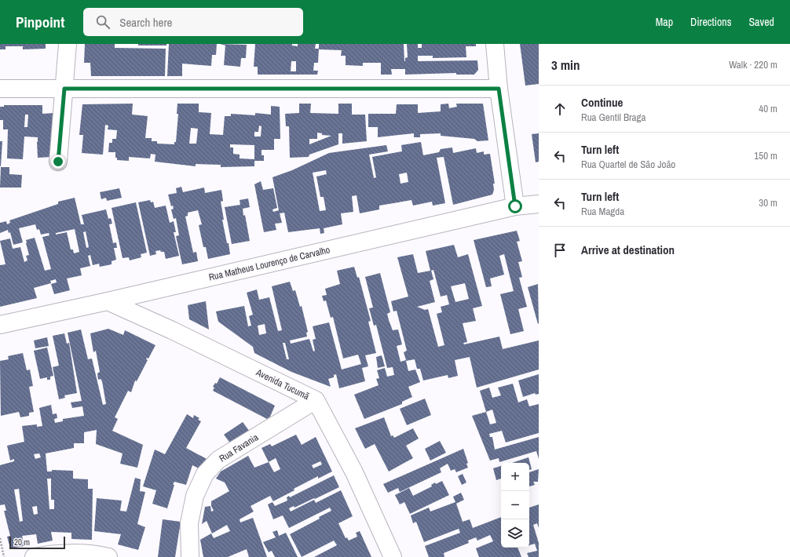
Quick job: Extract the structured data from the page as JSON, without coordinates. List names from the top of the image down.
{
  "streets": {
    "street": ["Rua Matheus Lourenço de Carvalho", "Avenida Tucumã", "Rua Favania"]
  },
  "crossings": [
    ["Rua Matheus Lourenço de Carvalho", "Avenida Tucumã"],
    ["Avenida Tucumã", "Rua Favania"]
  ],
  "scale_bar": "20 m",
  "page": {
    "header": "Pinpoint",
    "search": "Search here",
    "nav": ["Map", "Directions", "Saved"],
    "heading": ["3 min", "Walk · 220 m"],
    "list": [
      ["Continue", "Rua Gentil Braga", "40 m"],
      ["Turn left", "Rua Quartel de São João", "150 m"],
      ["Turn left", "Rua Magda", "30 m"],
      "Arrive at destination"
    ],
    "map_buttons": ["+", "−"],
    "scale": "20 m"
  }
}
